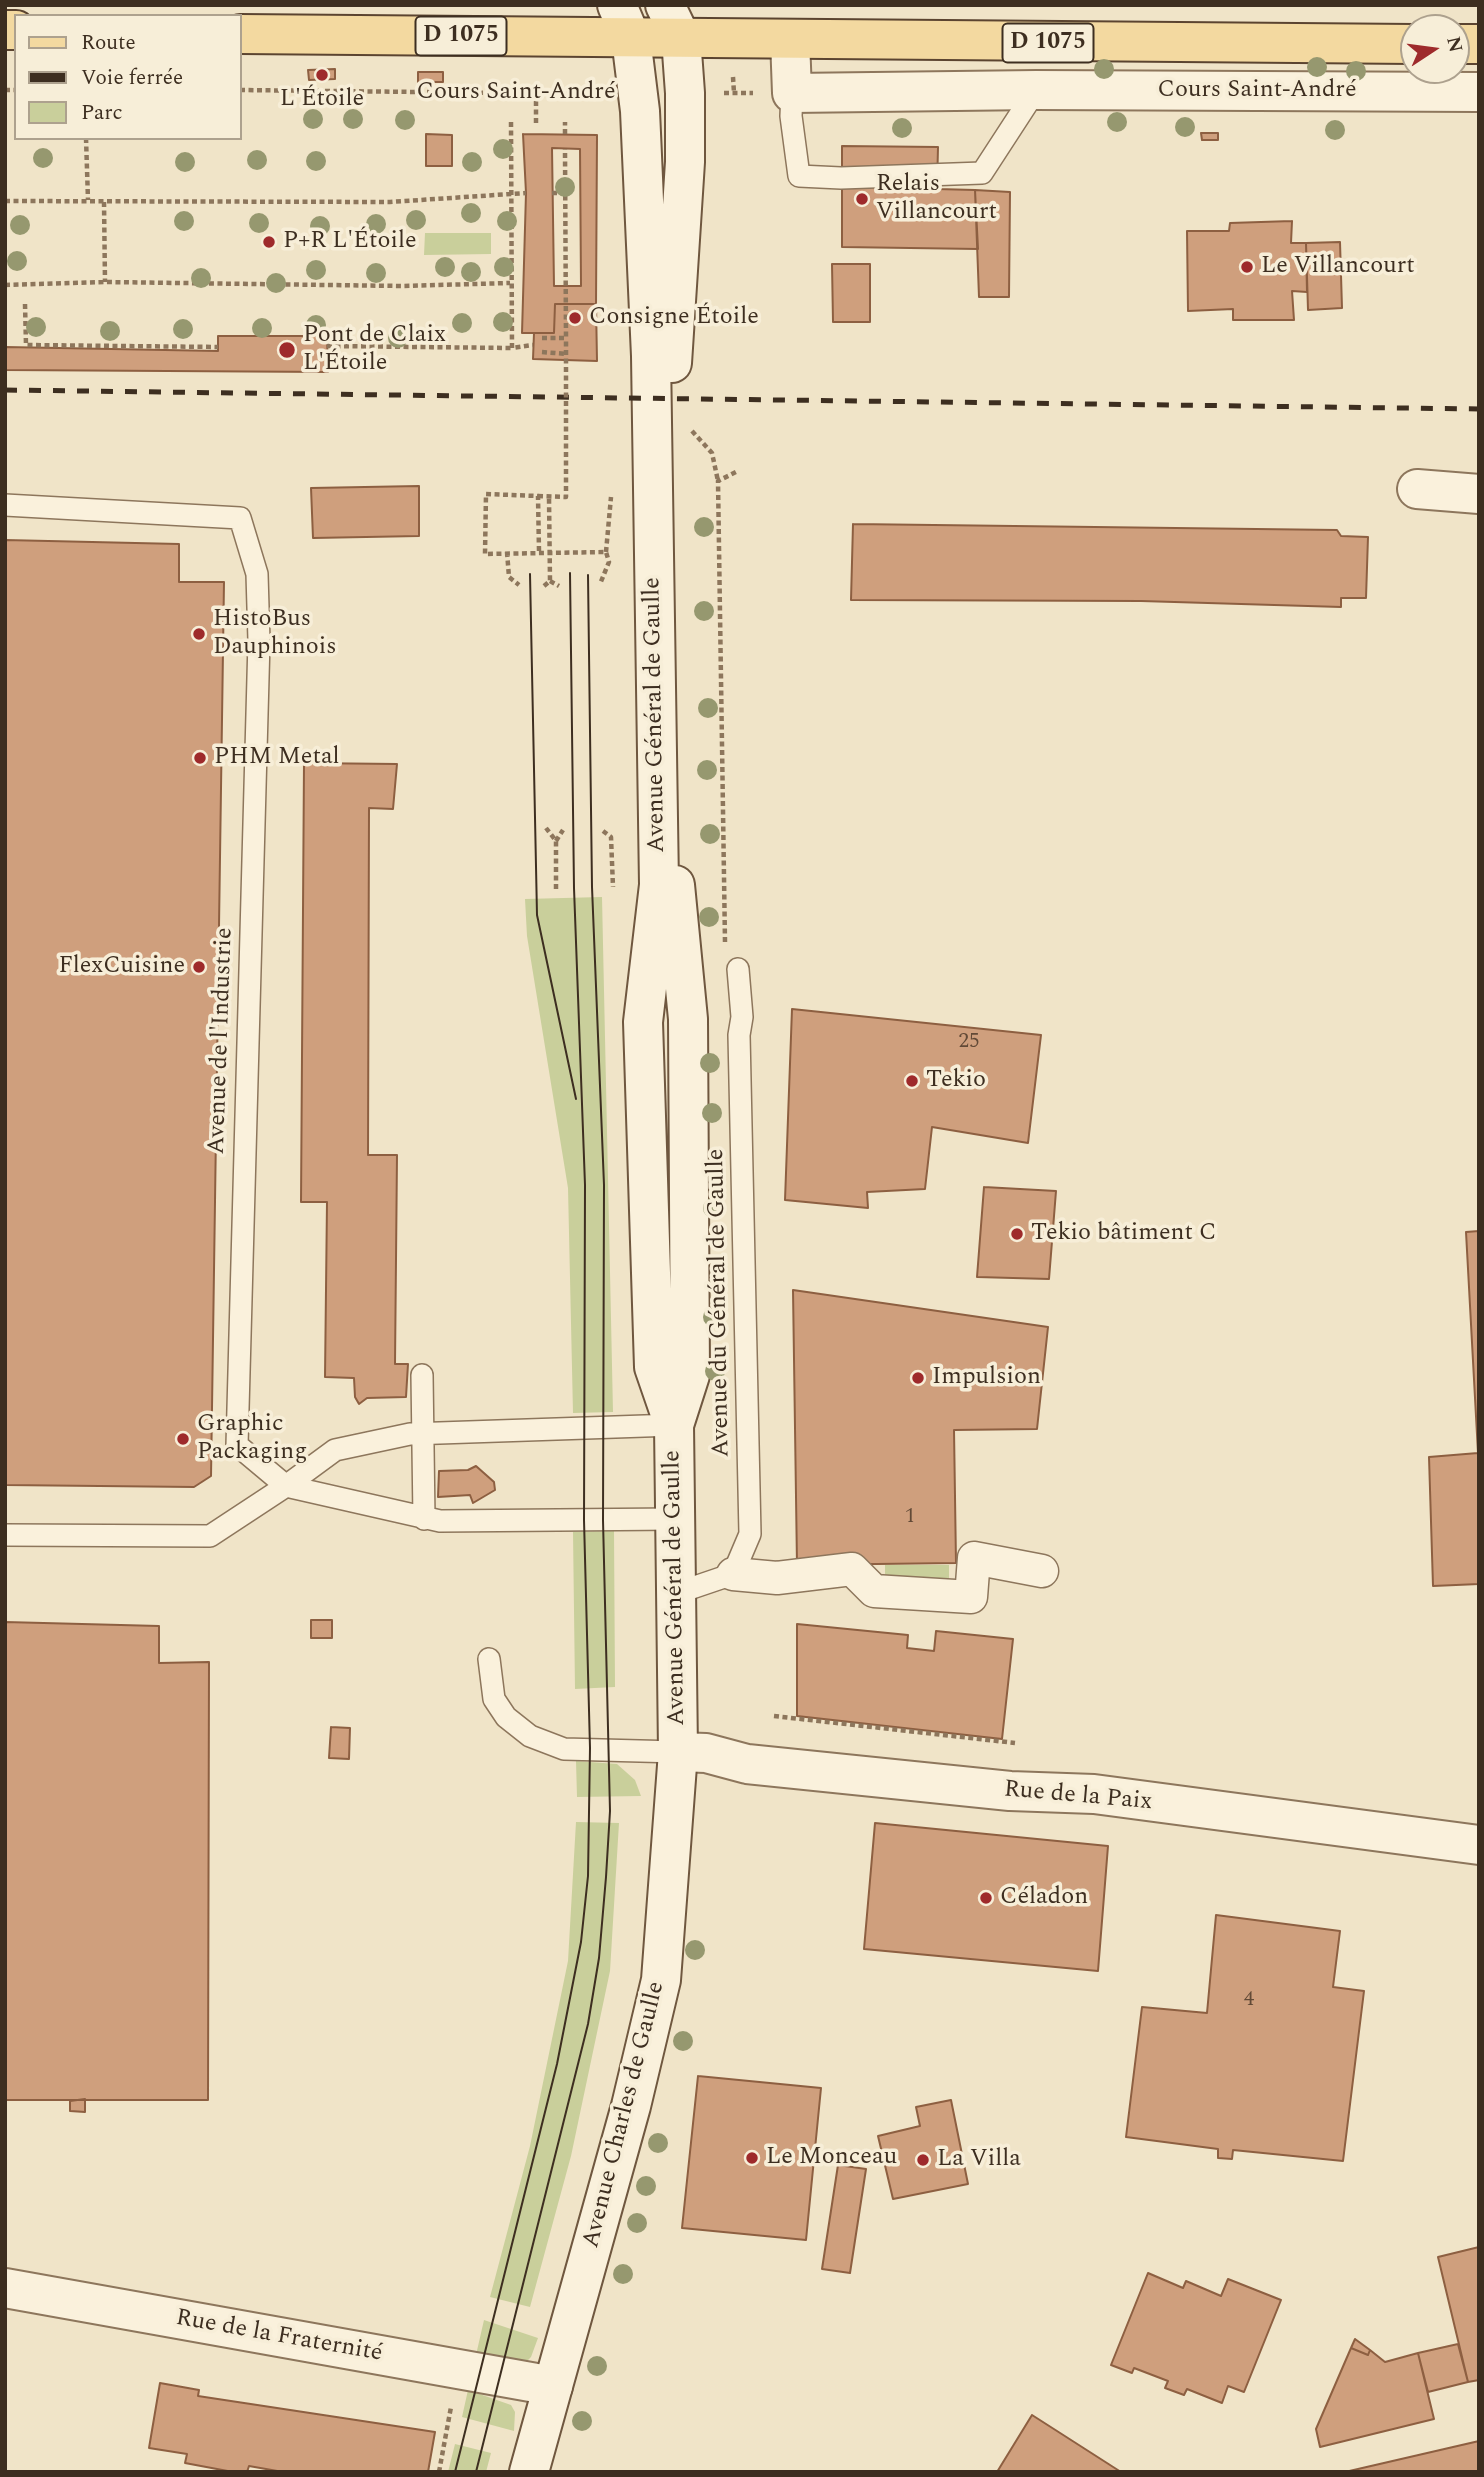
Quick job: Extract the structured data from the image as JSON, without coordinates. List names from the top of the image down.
{
  "streets": {
    "main road": [
      "D 1075",
      "Cours Saint-André",
      "Avenue Général de Gaulle",
      "Rue de la Paix",
      "Avenue Charles de Gaulle",
      "Rue de la Fraternité"
    ],
    "lane": ["Avenue de l'Industrie", "Avenue du Général de Gaulle"]
  },
  "crossings": [
    ["Cours Saint-André", "Avenue Général de Gaulle"],
    ["Avenue Général de Gaulle", "Rue de la Paix"],
    ["Avenue Général de Gaulle", "Avenue Charles de Gaulle"],
    ["Rue de la Paix", "Avenue Charles de Gaulle"],
    ["Avenue Charles de Gaulle", "Rue de la Fraternité"]
  ],
  "places": [
    "L'Étoile",
    "Relais Villancourt",
    "P+R L'Étoile",
    "Le Villancourt",
    "Consigne Étoile",
    "Pont de Claix L'Étoile",
    "HistoBus Dauphinois",
    "PHM Metal",
    "FlexCuisine",
    "Tekio",
    "Tekio bâtiment C",
    "Impulsion",
    "Graphic Packaging",
    "Céladon",
    "Le Monceau",
    "La Villa"
  ],
  "house_numbers": ["25", "1", "4"],
  "legend": ["Route", "Voie ferrée", "Parc"],
  "north": "right"
}
